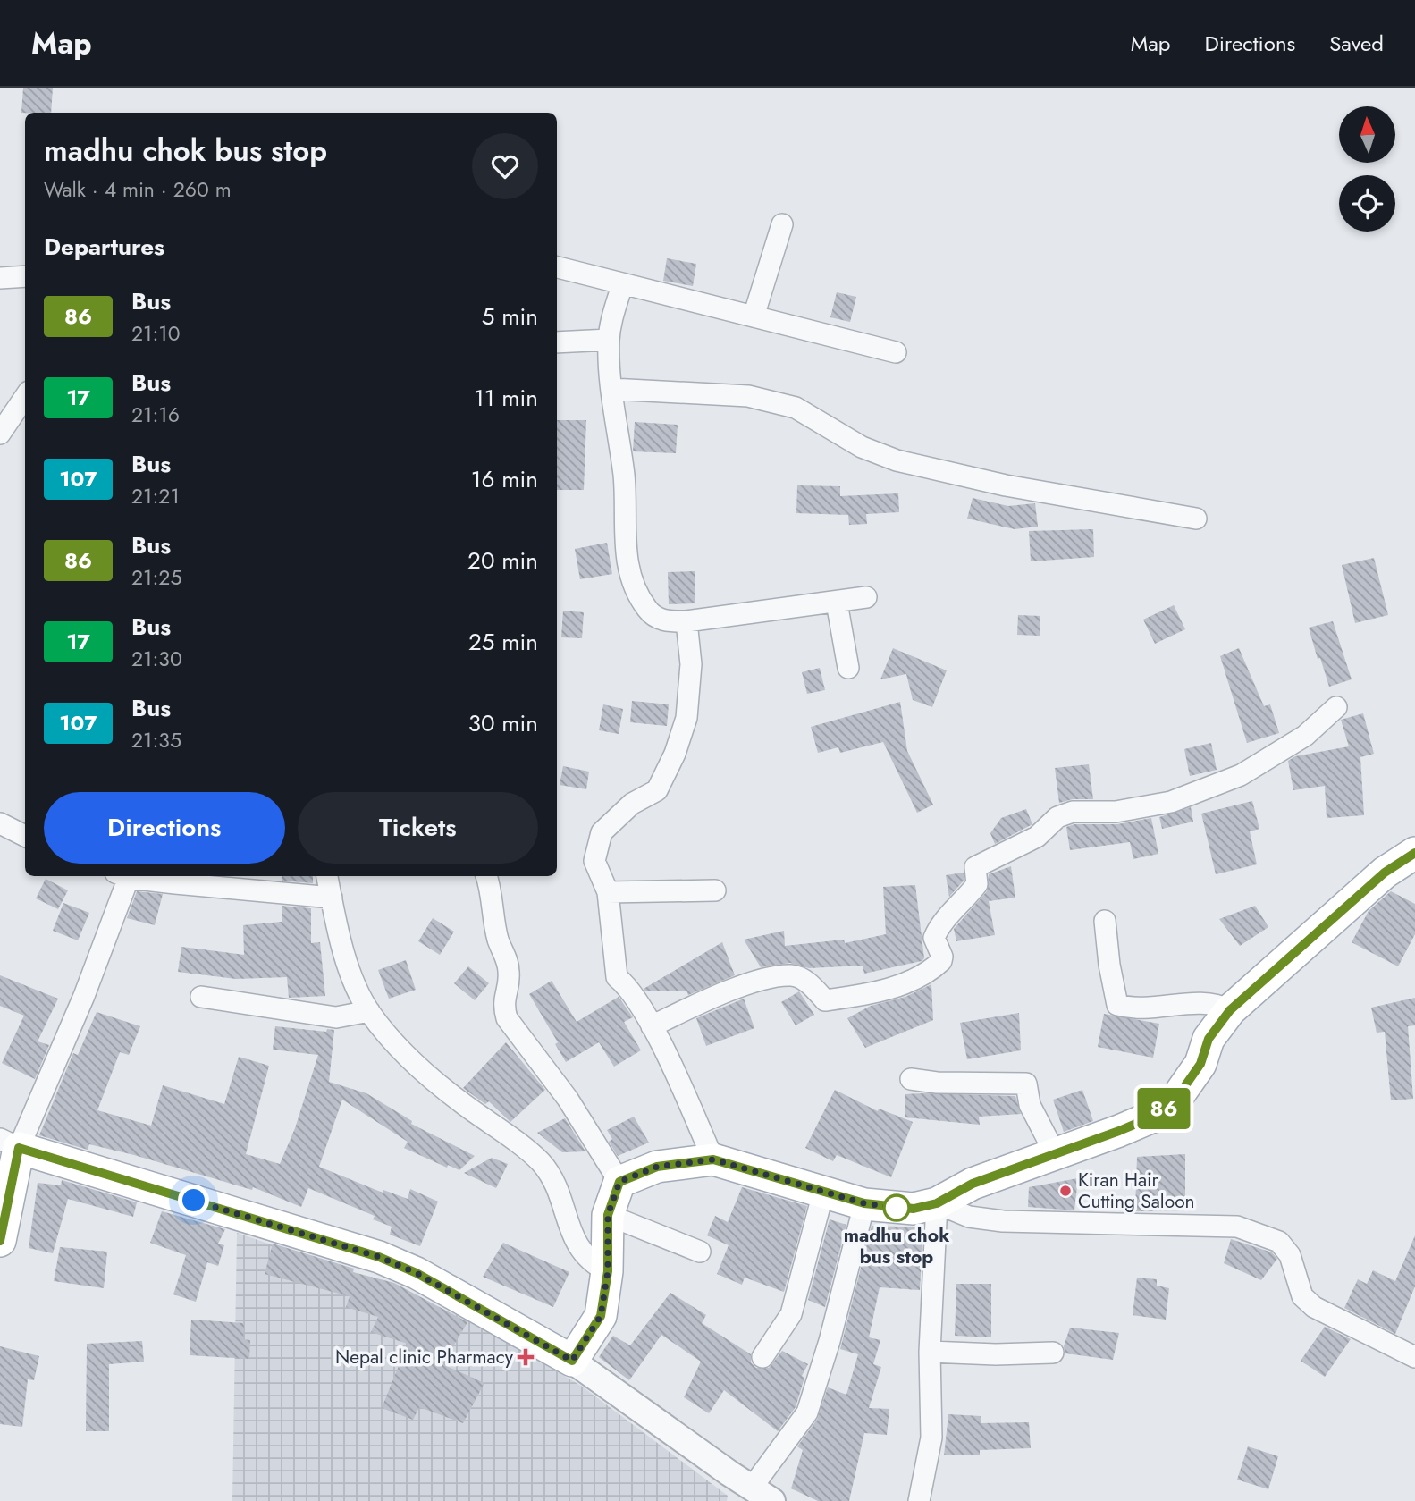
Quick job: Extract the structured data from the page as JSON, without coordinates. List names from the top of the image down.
{
  "places": {
    "other": ["Kiran Hair Cutting Saloon", "madhu chok bus stop"],
    "health": ["Nepal clinic Pharmacy"]
  },
  "lines": ["bus line 86"],
  "north": "top",
  "page": {
    "header": "Map",
    "nav": ["Map", "Directions", "Saved"],
    "on_map": "86",
    "heading": [
      ["madhu chok bus stop", "Walk · 4 min · 260 m"],
      "Departures"
    ],
    "list": [
      {
        "mark": "86",
        "name": "Bus",
        "note": "21:10",
        "value": "5 min"
      },
      {
        "mark": "17",
        "name": "Bus",
        "note": "21:16",
        "value": "11 min"
      },
      {
        "mark": "107",
        "name": "Bus",
        "note": "21:21",
        "value": "16 min"
      },
      {
        "mark": "86",
        "name": "Bus",
        "note": "21:25",
        "value": "20 min"
      },
      {
        "mark": "17",
        "name": "Bus",
        "note": "21:30",
        "value": "25 min"
      },
      {
        "mark": "107",
        "name": "Bus",
        "note": "21:35",
        "value": "30 min"
      }
    ],
    "buttons": ["Directions", "Tickets"]
  }
}
